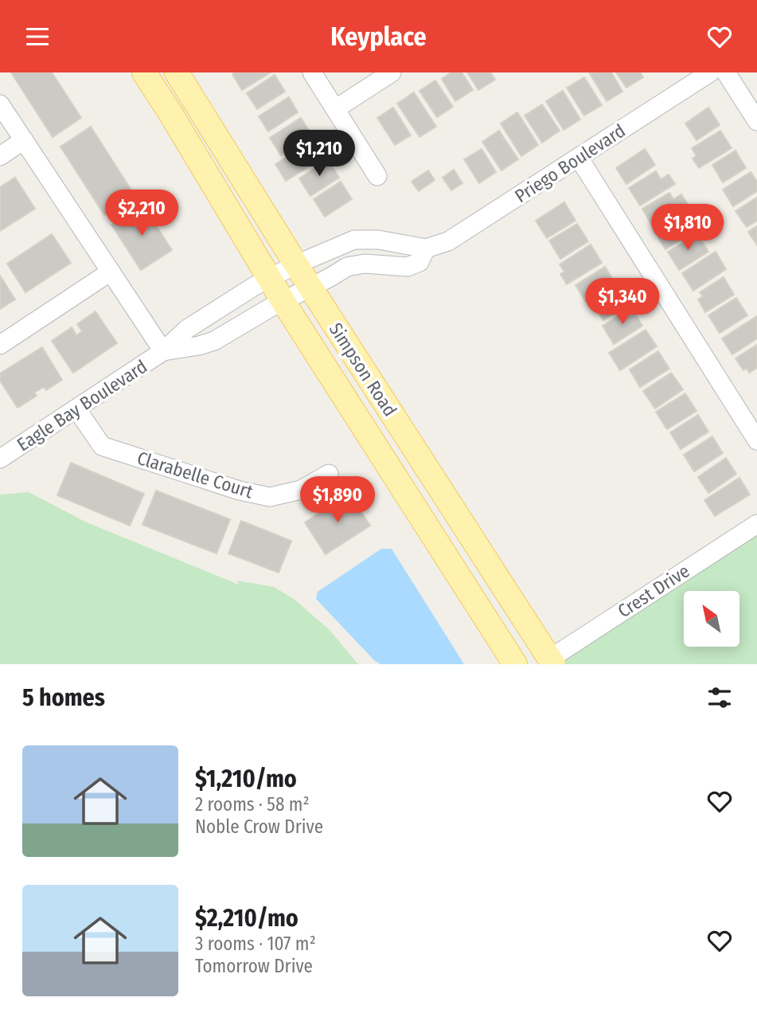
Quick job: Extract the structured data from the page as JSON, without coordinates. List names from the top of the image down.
{
  "streets": {
    "main road": ["Simpson Road"],
    "street": [
      "Priego Boulevard",
      "Eagle Bay Boulevard",
      "Clarabelle Court",
      "Crest Drive"
    ]
  },
  "crossings": [
    ["Priego Boulevard", "Simpson Road"],
    ["Priego Boulevard", "Eagle Bay Boulevard"],
    ["Simpson Road", "Eagle Bay Boulevard"],
    ["Simpson Road", "Crest Drive"],
    ["Eagle Bay Boulevard", "Clarabelle Court"]
  ],
  "north": "top left",
  "page": {
    "header": "Keyplace",
    "price": [
      "$1,210",
      "$2,210",
      "$1,810",
      "$1,340",
      "$1,890"
    ],
    "heading": "5 homes",
    "list": [
      {
        "name": "$1,210/mo",
        "note": "2 rooms · 58 m² · Noble Crow Drive"
      },
      {
        "name": "$2,210/mo",
        "note": "3 rooms · 107 m² · Tomorrow Drive"
      }
    ]
  }
}
